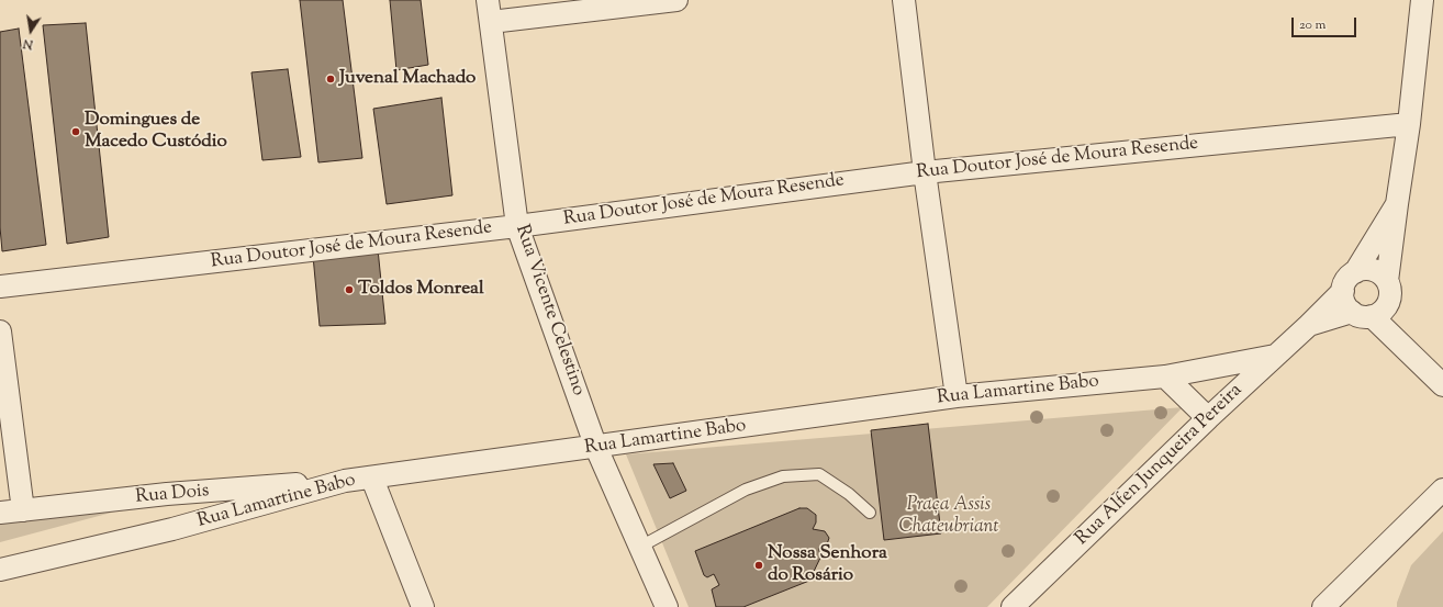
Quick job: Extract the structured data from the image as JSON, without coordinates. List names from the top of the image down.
{
  "streets": {
    "street": [
      "Rua Doutor José de Moura Resende",
      "Rua Vicente Celestino",
      "Rua Lamartine Babo",
      "Rua Alfen Junqueira Pereira",
      "Rua Dois"
    ]
  },
  "crossings": [
    ["Rua Doutor José de Moura Resende", "Rua Vicente Celestino"],
    ["Rua Vicente Celestino", "Rua Lamartine Babo"],
    ["Rua Lamartine Babo", "Rua Alfen Junqueira Pereira"],
    ["Rua Lamartine Babo", "Rua Dois"]
  ],
  "parks": ["Praça Assis Chateubriant"],
  "places": [
    "Juvenal Machado",
    "Domingues de Macedo Custódio",
    "Toldos Monreal",
    "Nossa Senhora do Rosário"
  ],
  "scale_bar": "20 m",
  "north": "bottom"
}
